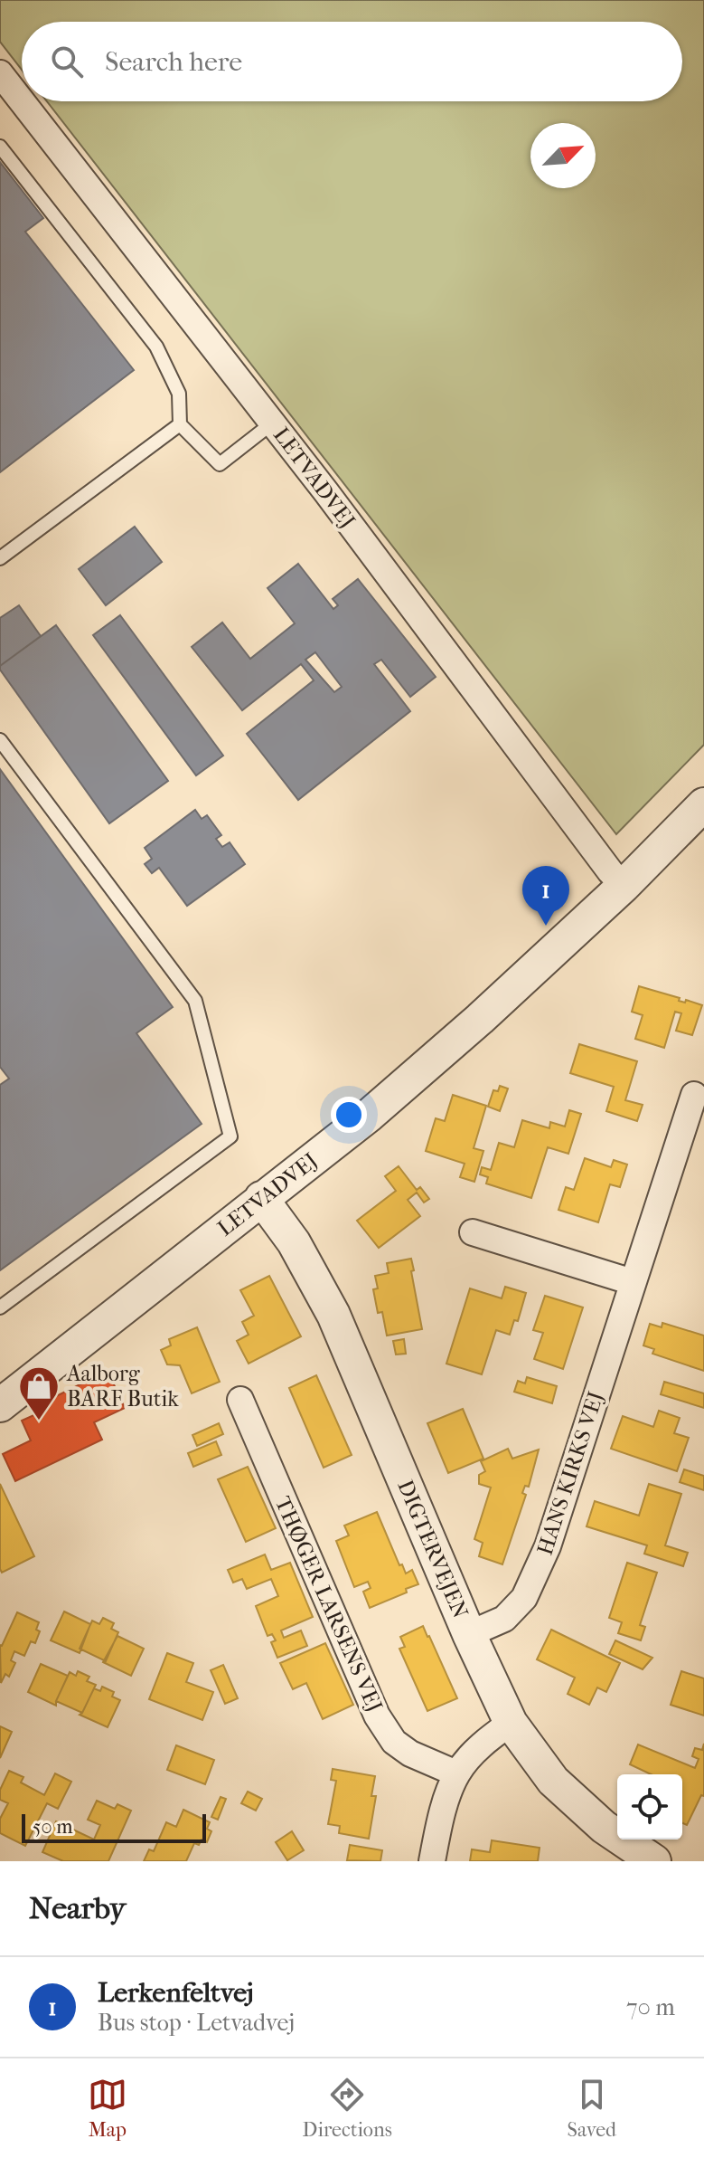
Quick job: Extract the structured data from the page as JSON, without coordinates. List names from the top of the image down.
{
  "streets": {
    "street": [
      "LETVADVEJ",
      "HANS KIRKS VEJ",
      "DIGTERVEJEN",
      "THØGER LARSENS VEJ"
    ]
  },
  "crossings": [
    ["LETVADVEJ", "DIGTERVEJEN"],
    ["HANS KIRKS VEJ", "DIGTERVEJEN"]
  ],
  "places": {
    "shop": ["Aalborg BARF Butik"]
  },
  "scale_bar": "50 m",
  "north": "top right",
  "page": {
    "search": "Search here",
    "pins": "1",
    "scale": "50 m",
    "heading": "Nearby",
    "list": [
      {
        "mark": "1",
        "name": "Lerkenfeltvej",
        "note": "Bus stop · Letvadvej",
        "value": "70 m"
      }
    ],
    "nav": ["Map", "Directions", "Saved"]
  }
}
